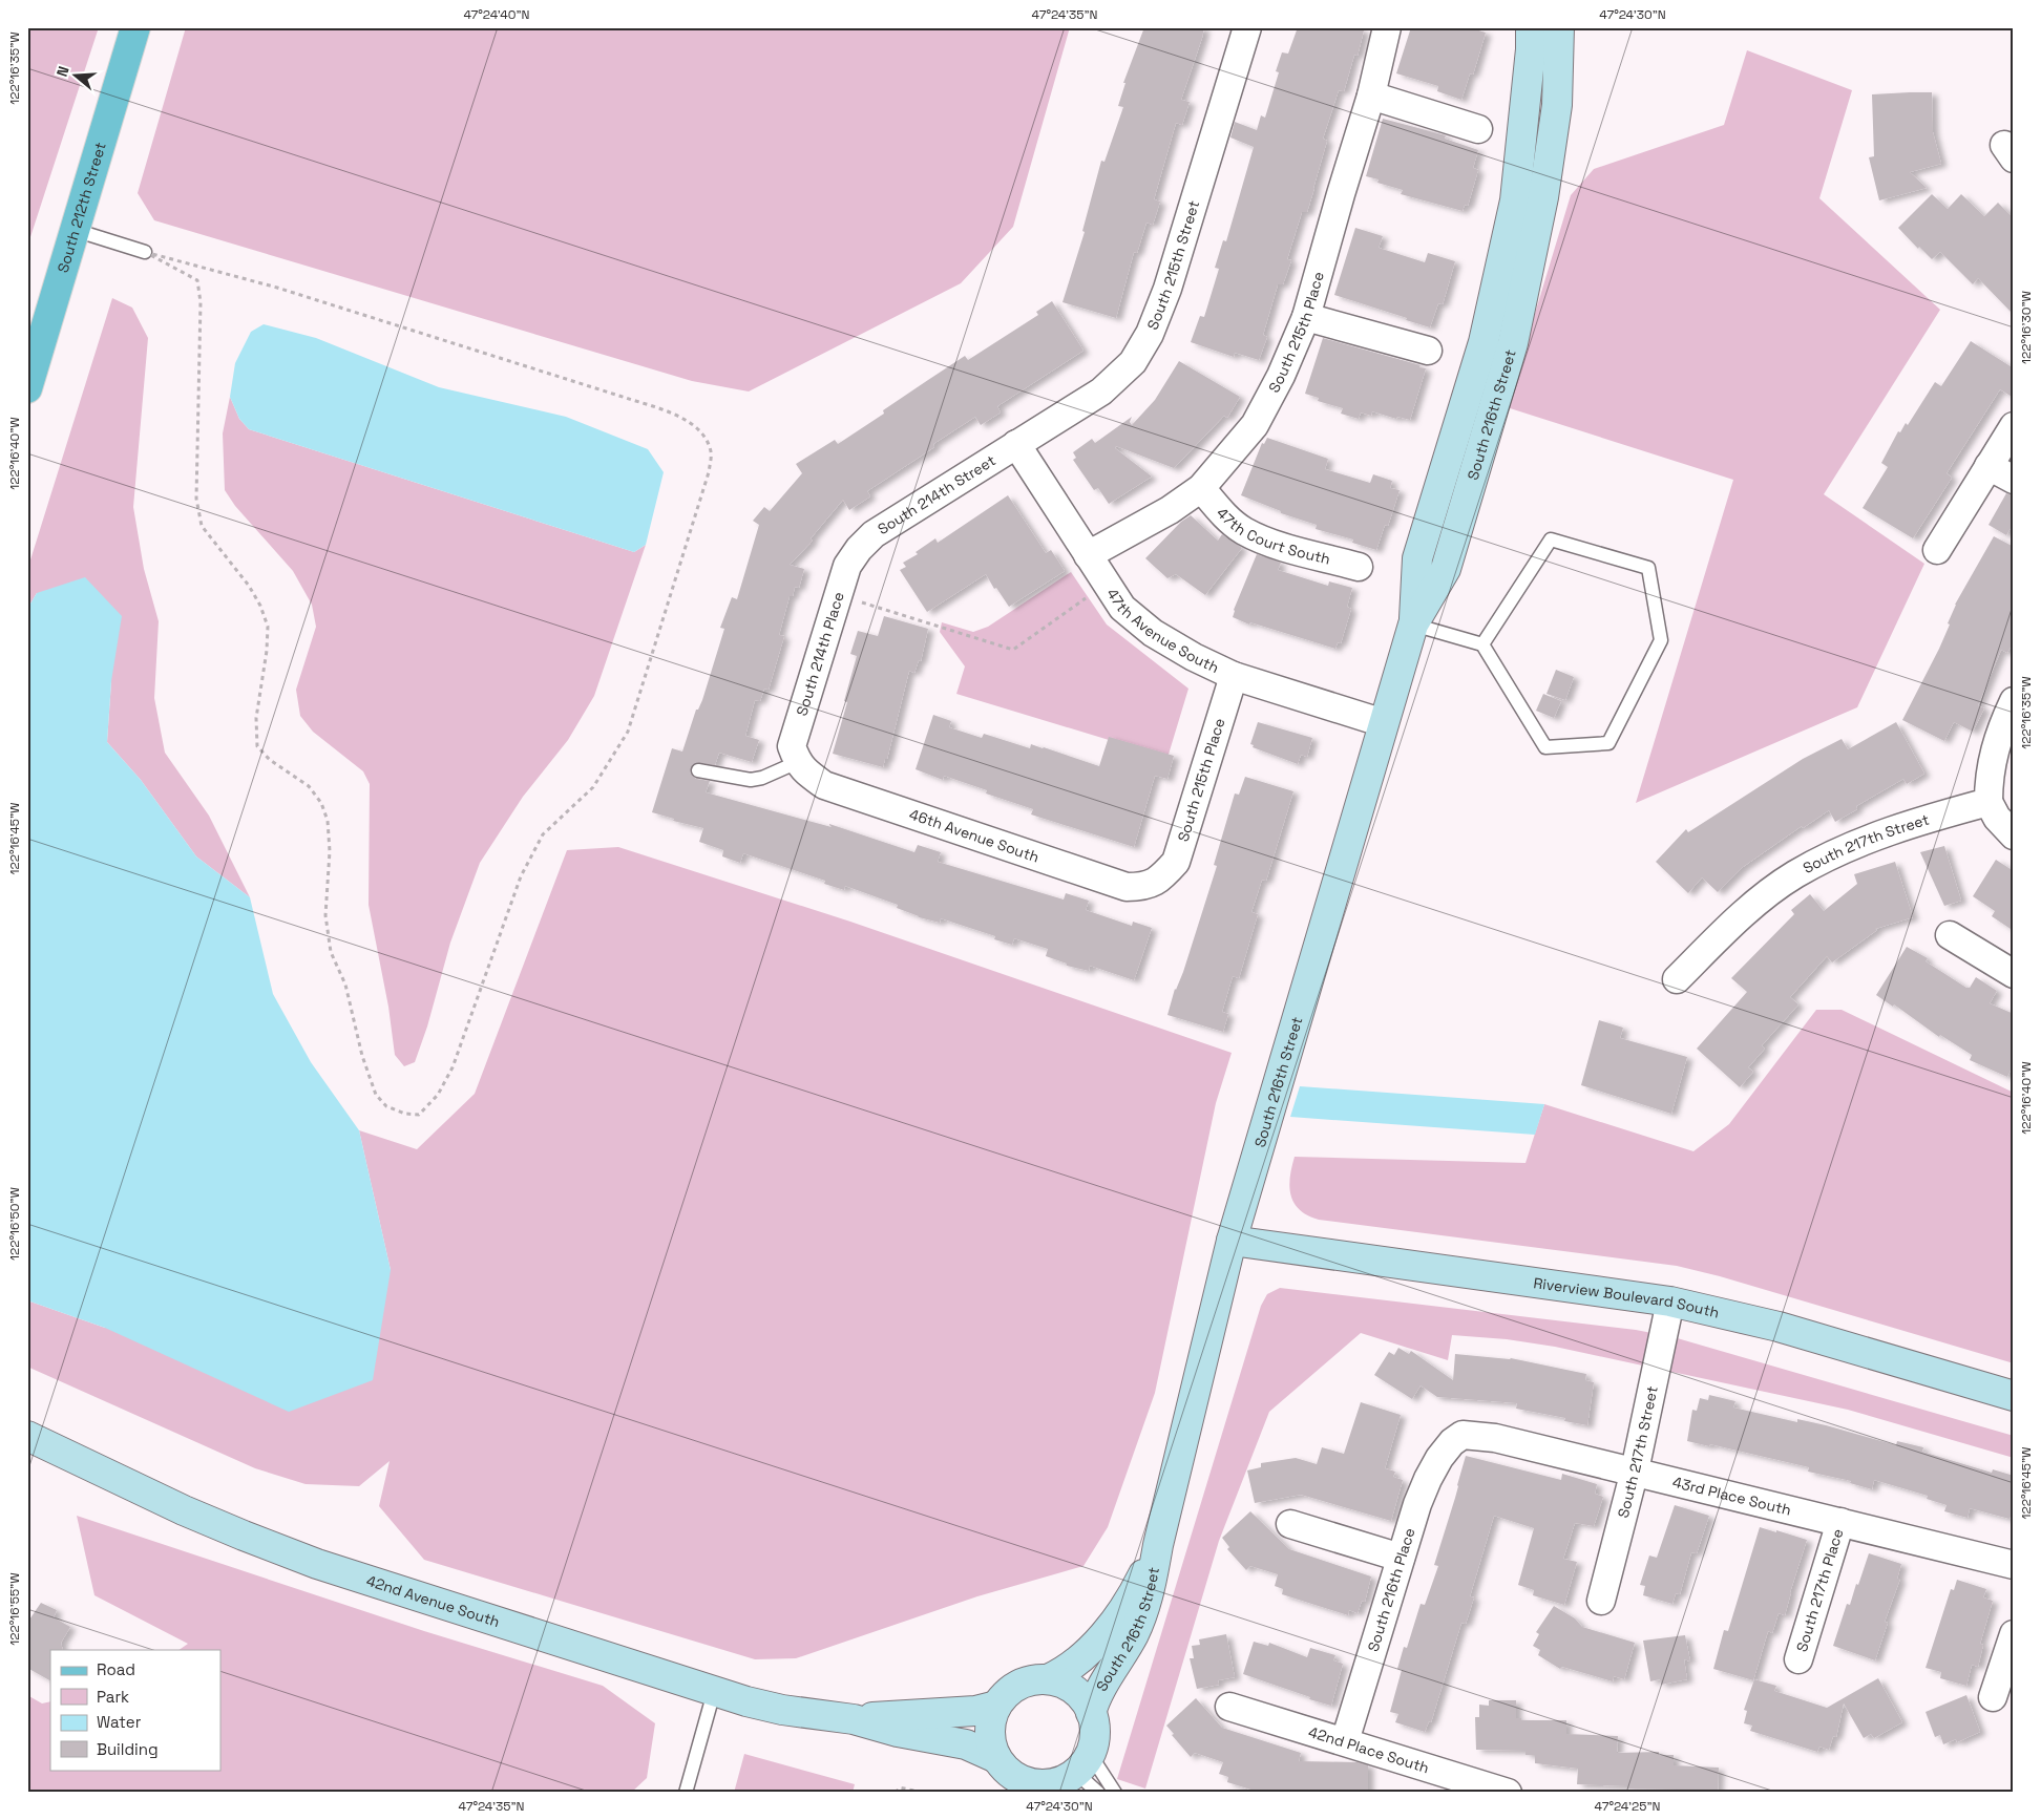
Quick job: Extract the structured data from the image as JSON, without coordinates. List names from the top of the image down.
{
  "streets": {
    "main road": ["South 212th Street"],
    "street": [
      "South 215th Street",
      "South 215th Place",
      "South 216th Street",
      "South 214th Street",
      "47th Court South",
      "47th Avenue South",
      "South 214th Place",
      "46th Avenue South",
      "South 217th Street",
      "Riverview Boulevard South",
      "43rd Place South",
      "South 216th Place",
      "South 217th Place",
      "42nd Avenue South",
      "42nd Place South"
    ]
  },
  "crossings": [
    ["South 215th Street", "South 214th Street"],
    ["South 215th Street", "47th Avenue South"],
    ["South 215th Place", "47th Court South"],
    ["South 215th Place", "47th Avenue South"],
    ["South 215th Place", "46th Avenue South"],
    ["South 216th Street", "47th Avenue South"],
    ["South 216th Street", "Riverview Boulevard South"],
    ["South 216th Street", "42nd Avenue South"],
    ["South 214th Street", "47th Avenue South"],
    ["South 214th Street", "South 214th Place"],
    ["South 214th Place", "46th Avenue South"],
    ["South 217th Street", "Riverview Boulevard South"],
    ["South 217th Street", "43rd Place South"],
    ["43rd Place South", "South 216th Place"],
    ["43rd Place South", "South 217th Place"],
    ["South 216th Place", "42nd Place South"]
  ],
  "legend": [
    "Road",
    "Park",
    "Water",
    "Building"
  ],
  "north": "left",
  "coordinates": [
    "47°24'40\"N",
    "47°24'35\"N",
    "47°24'30\"N",
    "122°16'35\"W",
    "122°16'30\"W",
    "122°16'40\"W",
    "122°16'45\"W",
    "122°16'50\"W",
    "122°16'55\"W",
    "47°24'25\"N"
  ]
}
